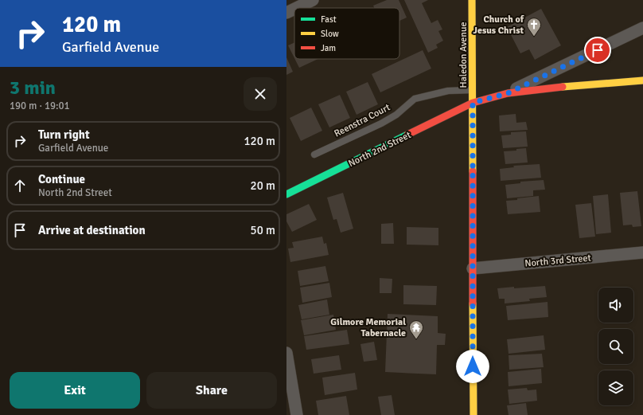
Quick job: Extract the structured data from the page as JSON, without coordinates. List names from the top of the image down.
{
  "streets": {
    "main road": ["Haledon Avenue", "North 2nd Street"],
    "street": ["North 3rd Street"],
    "lane": ["Reenstra Court"]
  },
  "crossings": [
    ["Haledon Avenue", "Reenstra Court"],
    ["Haledon Avenue", "North 2nd Street"],
    ["Haledon Avenue", "North 3rd Street"]
  ],
  "places": {
    "church": ["Church of Jesus Christ"],
    "temple": ["Gilmore Memorial Tabernacle"]
  },
  "legend": ["Fast", "Slow", "Jam"],
  "page": {
    "turn": ["120 m", "Garfield Avenue"],
    "heading": ["3 min", "190 m · 19:01"],
    "list": [
      {
        "name": "Turn right",
        "note": "Garfield Avenue",
        "value": "120 m"
      },
      {
        "name": "Continue",
        "note": "North 2nd Street",
        "value": "20 m"
      },
      {
        "name": "Arrive at destination",
        "value": "50 m"
      }
    ],
    "buttons": ["Exit", "Share"]
  }
}
